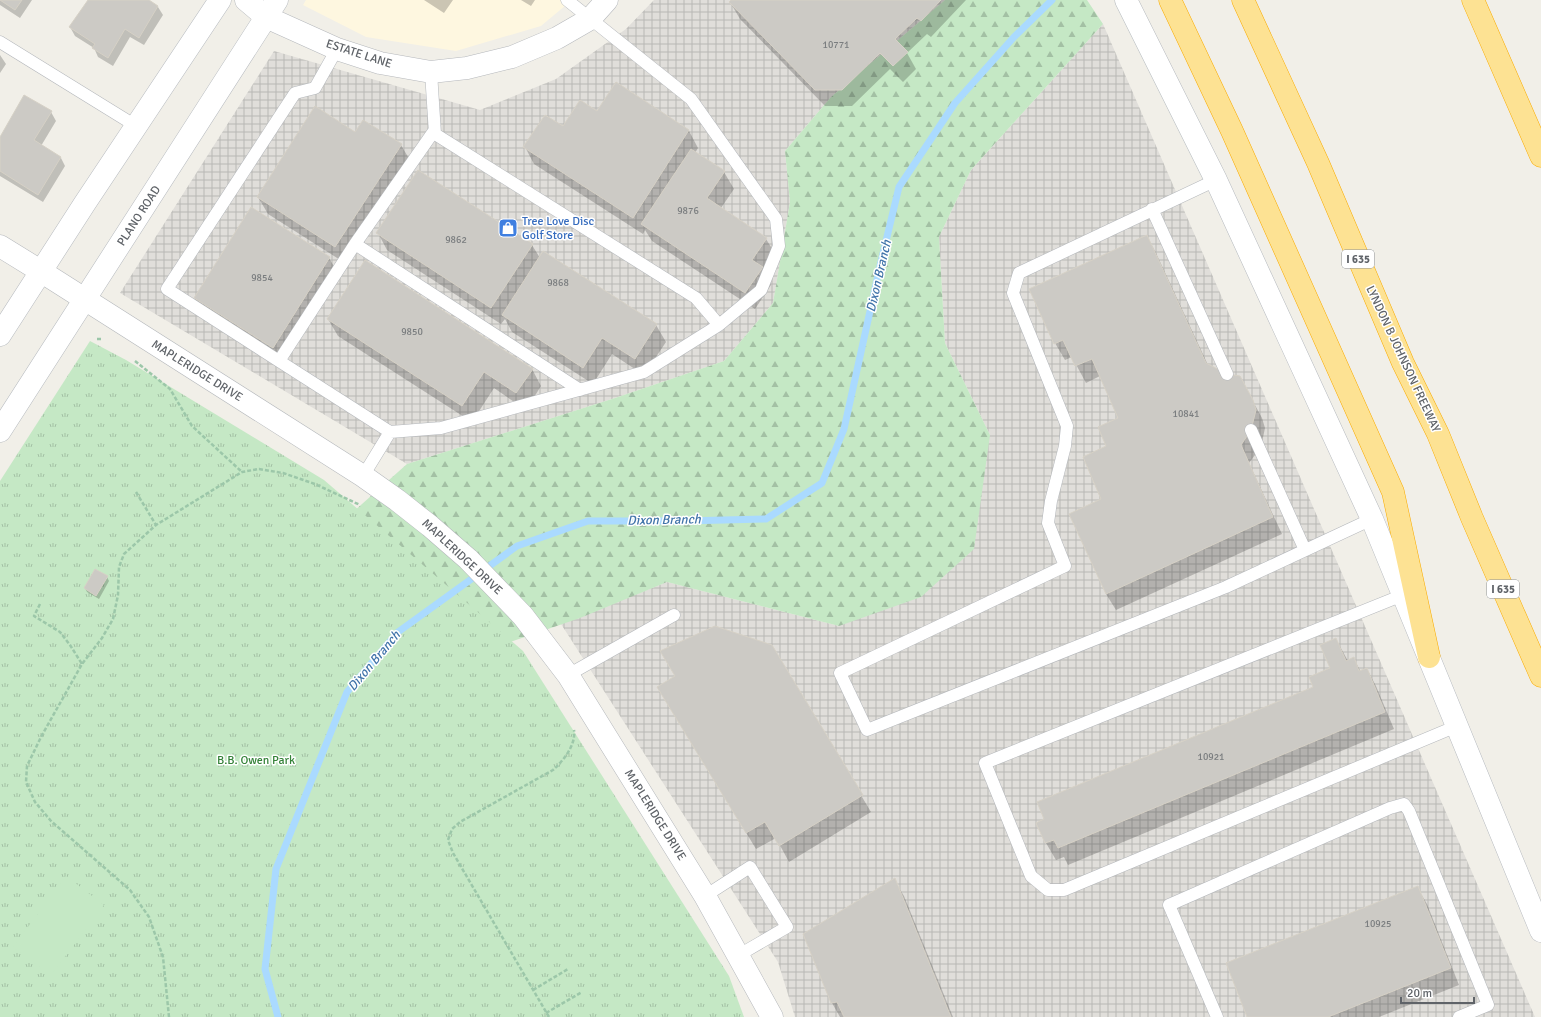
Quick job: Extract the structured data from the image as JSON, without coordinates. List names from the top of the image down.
{
  "streets": {
    "highway": ["I 635", "LYNDON B JOHNSON FREEWAY"],
    "main road": ["ESTATE LANE", "PLANO ROAD", "MAPLERIDGE DRIVE"]
  },
  "crossings": [
    ["ESTATE LANE", "PLANO ROAD"],
    ["PLANO ROAD", "MAPLERIDGE DRIVE"]
  ],
  "water": ["Dixon Branch"],
  "parks": ["B.B. Owen Park"],
  "places": {
    "shop": ["Tree Love Disc Golf Store"]
  },
  "house_numbers": [
    "10771",
    "9876",
    "9862",
    "9854",
    "9868",
    "9850",
    "10841",
    "10921",
    "10925"
  ],
  "scale_bar": "20 m"
}
